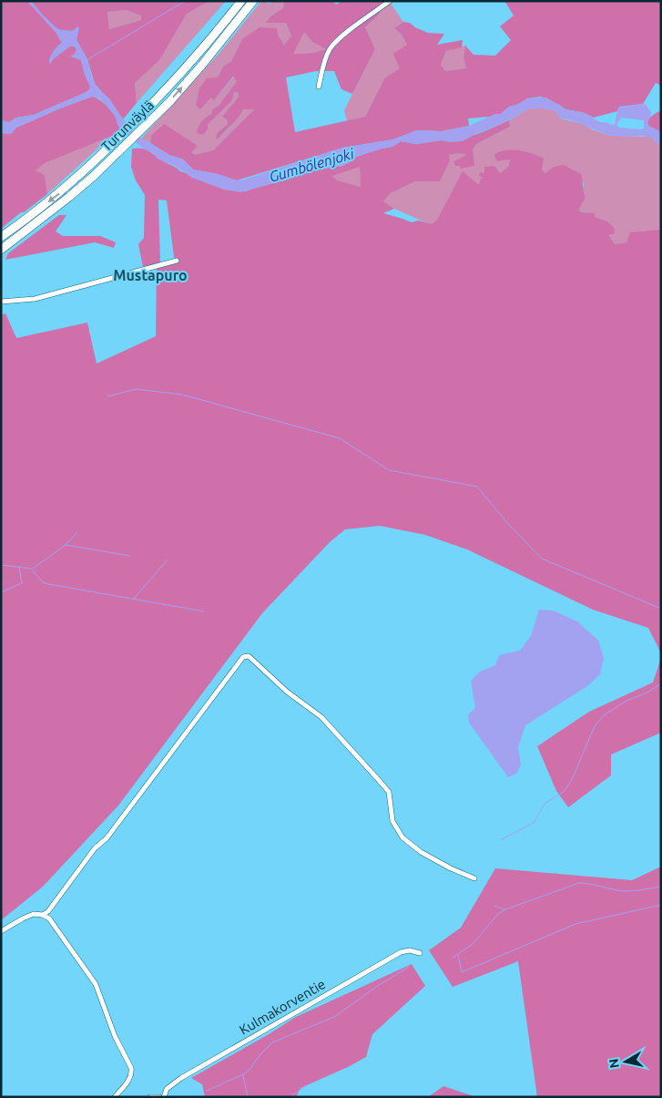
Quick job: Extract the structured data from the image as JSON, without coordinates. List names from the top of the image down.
{
  "streets": {
    "highway": ["Turunväylä"],
    "street": ["Kulmakorventie"]
  },
  "districts": ["Mustapuro"],
  "water": ["Gumbölenjoki"],
  "north": "left"
}
